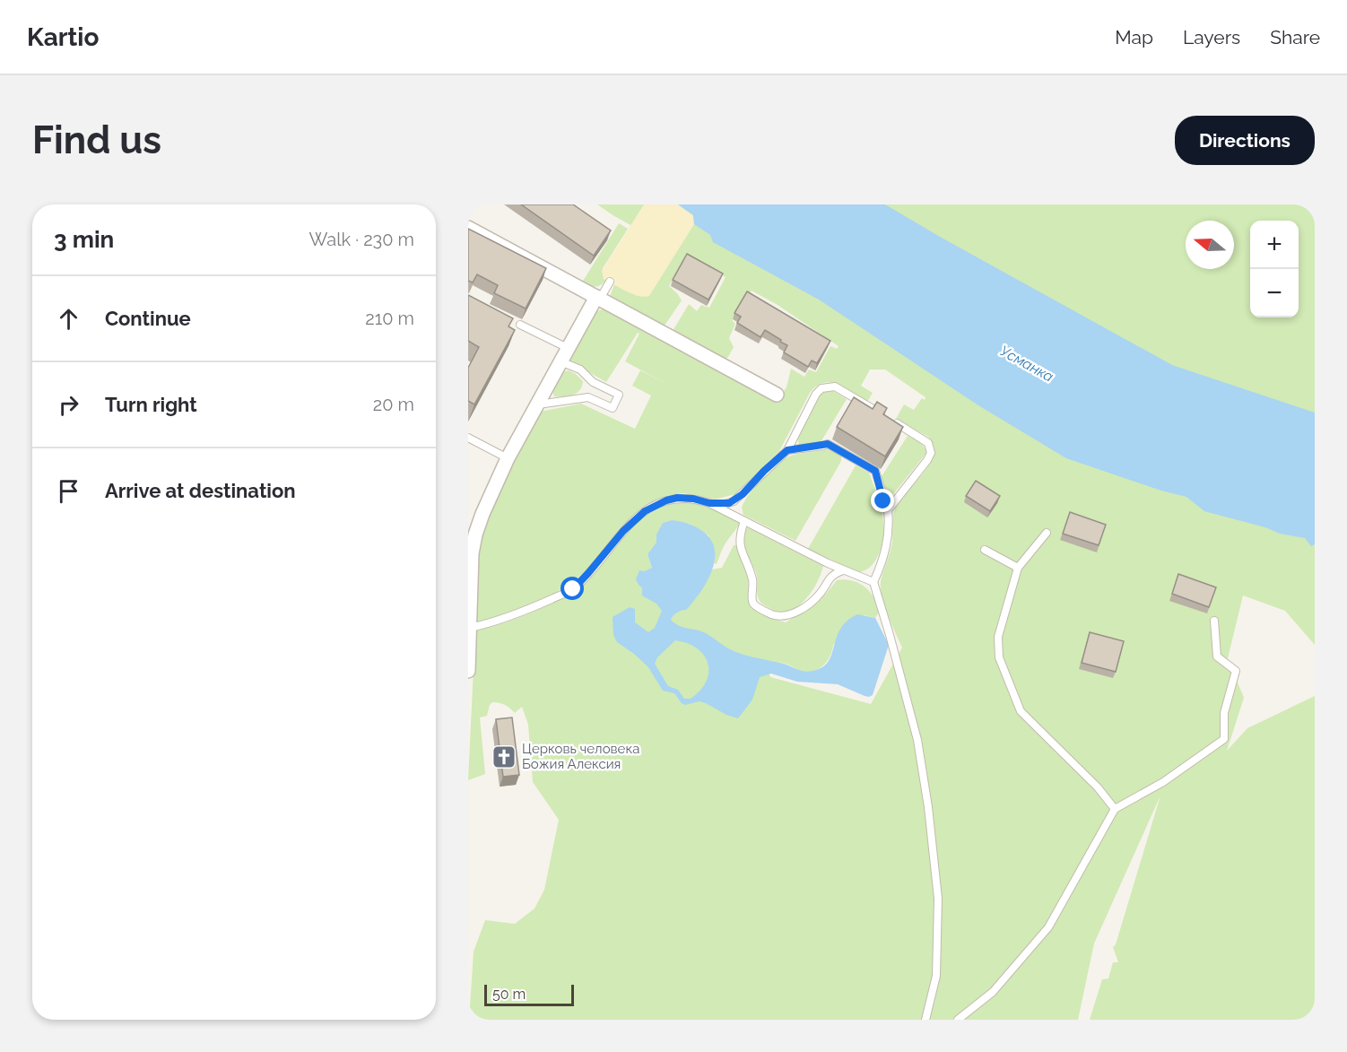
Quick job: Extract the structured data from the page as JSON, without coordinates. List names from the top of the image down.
{
  "water": ["Усманка"],
  "places": {
    "church": ["Церковь человека Божия Алексия"]
  },
  "scale_bar": "50 m",
  "north": "left",
  "page": {
    "header": "Kartio",
    "nav": ["Map", "Layers", "Share"],
    "buttons": "Directions",
    "title": "Find us",
    "heading": ["3 min", "Walk · 230 m"],
    "map_buttons": ["+", "−"],
    "list": [
      ["Continue", "210 m"],
      ["Turn right", "20 m"],
      "Arrive at destination"
    ],
    "scale": "50 m"
  }
}
